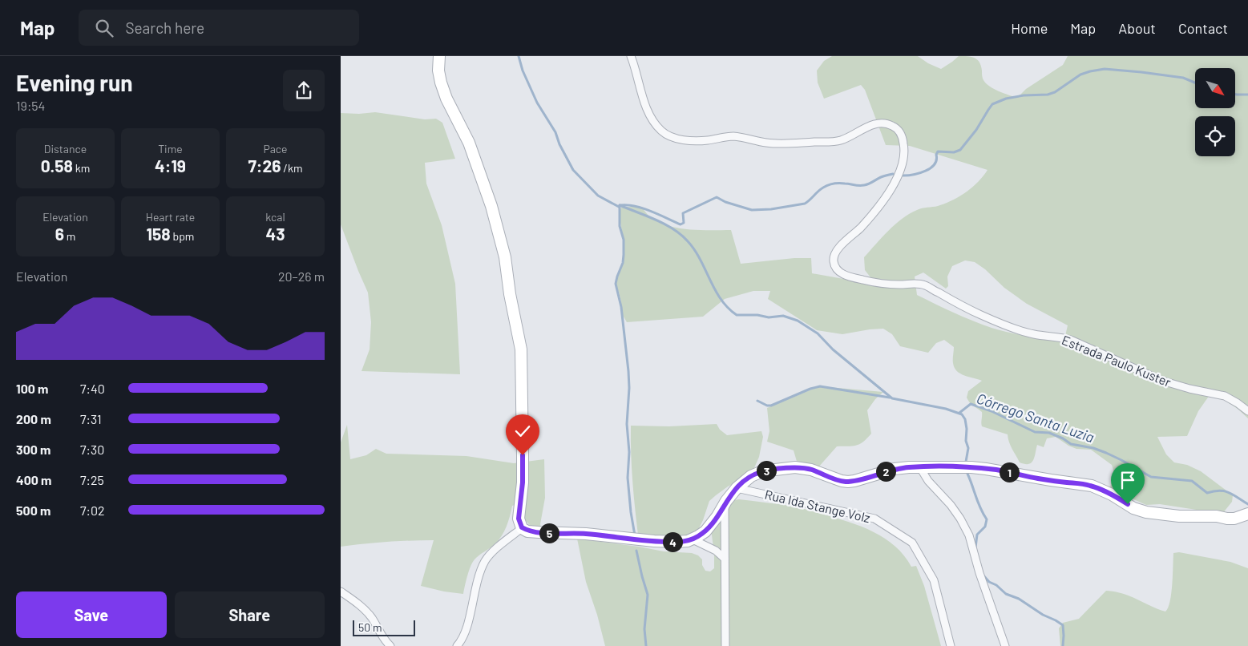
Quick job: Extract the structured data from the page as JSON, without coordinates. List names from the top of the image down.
{
  "streets": {
    "street": ["Estrada Paulo Kuster", "Rua Ida Stange Volz"]
  },
  "water": ["Córrego Santa Luzia"],
  "scale_bar": "50 m",
  "north": "bottom right",
  "page": {
    "header": "Map",
    "search": "Search here",
    "nav": [
      "Home",
      "Map",
      "About",
      "Contact"
    ],
    "heading": ["Evening run", "19:54"],
    "stats": [
      ["Distance", "0.58 km"],
      ["Time", "4:19"],
      ["Pace", "7:26 /km"],
      ["Elevation", "6 m"],
      ["Heart rate", "158 bpm"],
      ["kcal", "43"]
    ],
    "chart": ["Elevation", "20–26 m"],
    "list": [
      {
        "name": "100 m",
        "note": "7:40"
      },
      {
        "name": "200 m",
        "note": "7:31"
      },
      {
        "name": "300 m",
        "note": "7:30"
      },
      {
        "name": "400 m",
        "note": "7:25"
      },
      {
        "name": "500 m",
        "note": "7:02"
      }
    ],
    "pins": [
      "3",
      "2",
      "1",
      "5",
      "4"
    ],
    "buttons": ["Save", "Share"],
    "scale": "50 m"
  }
}
